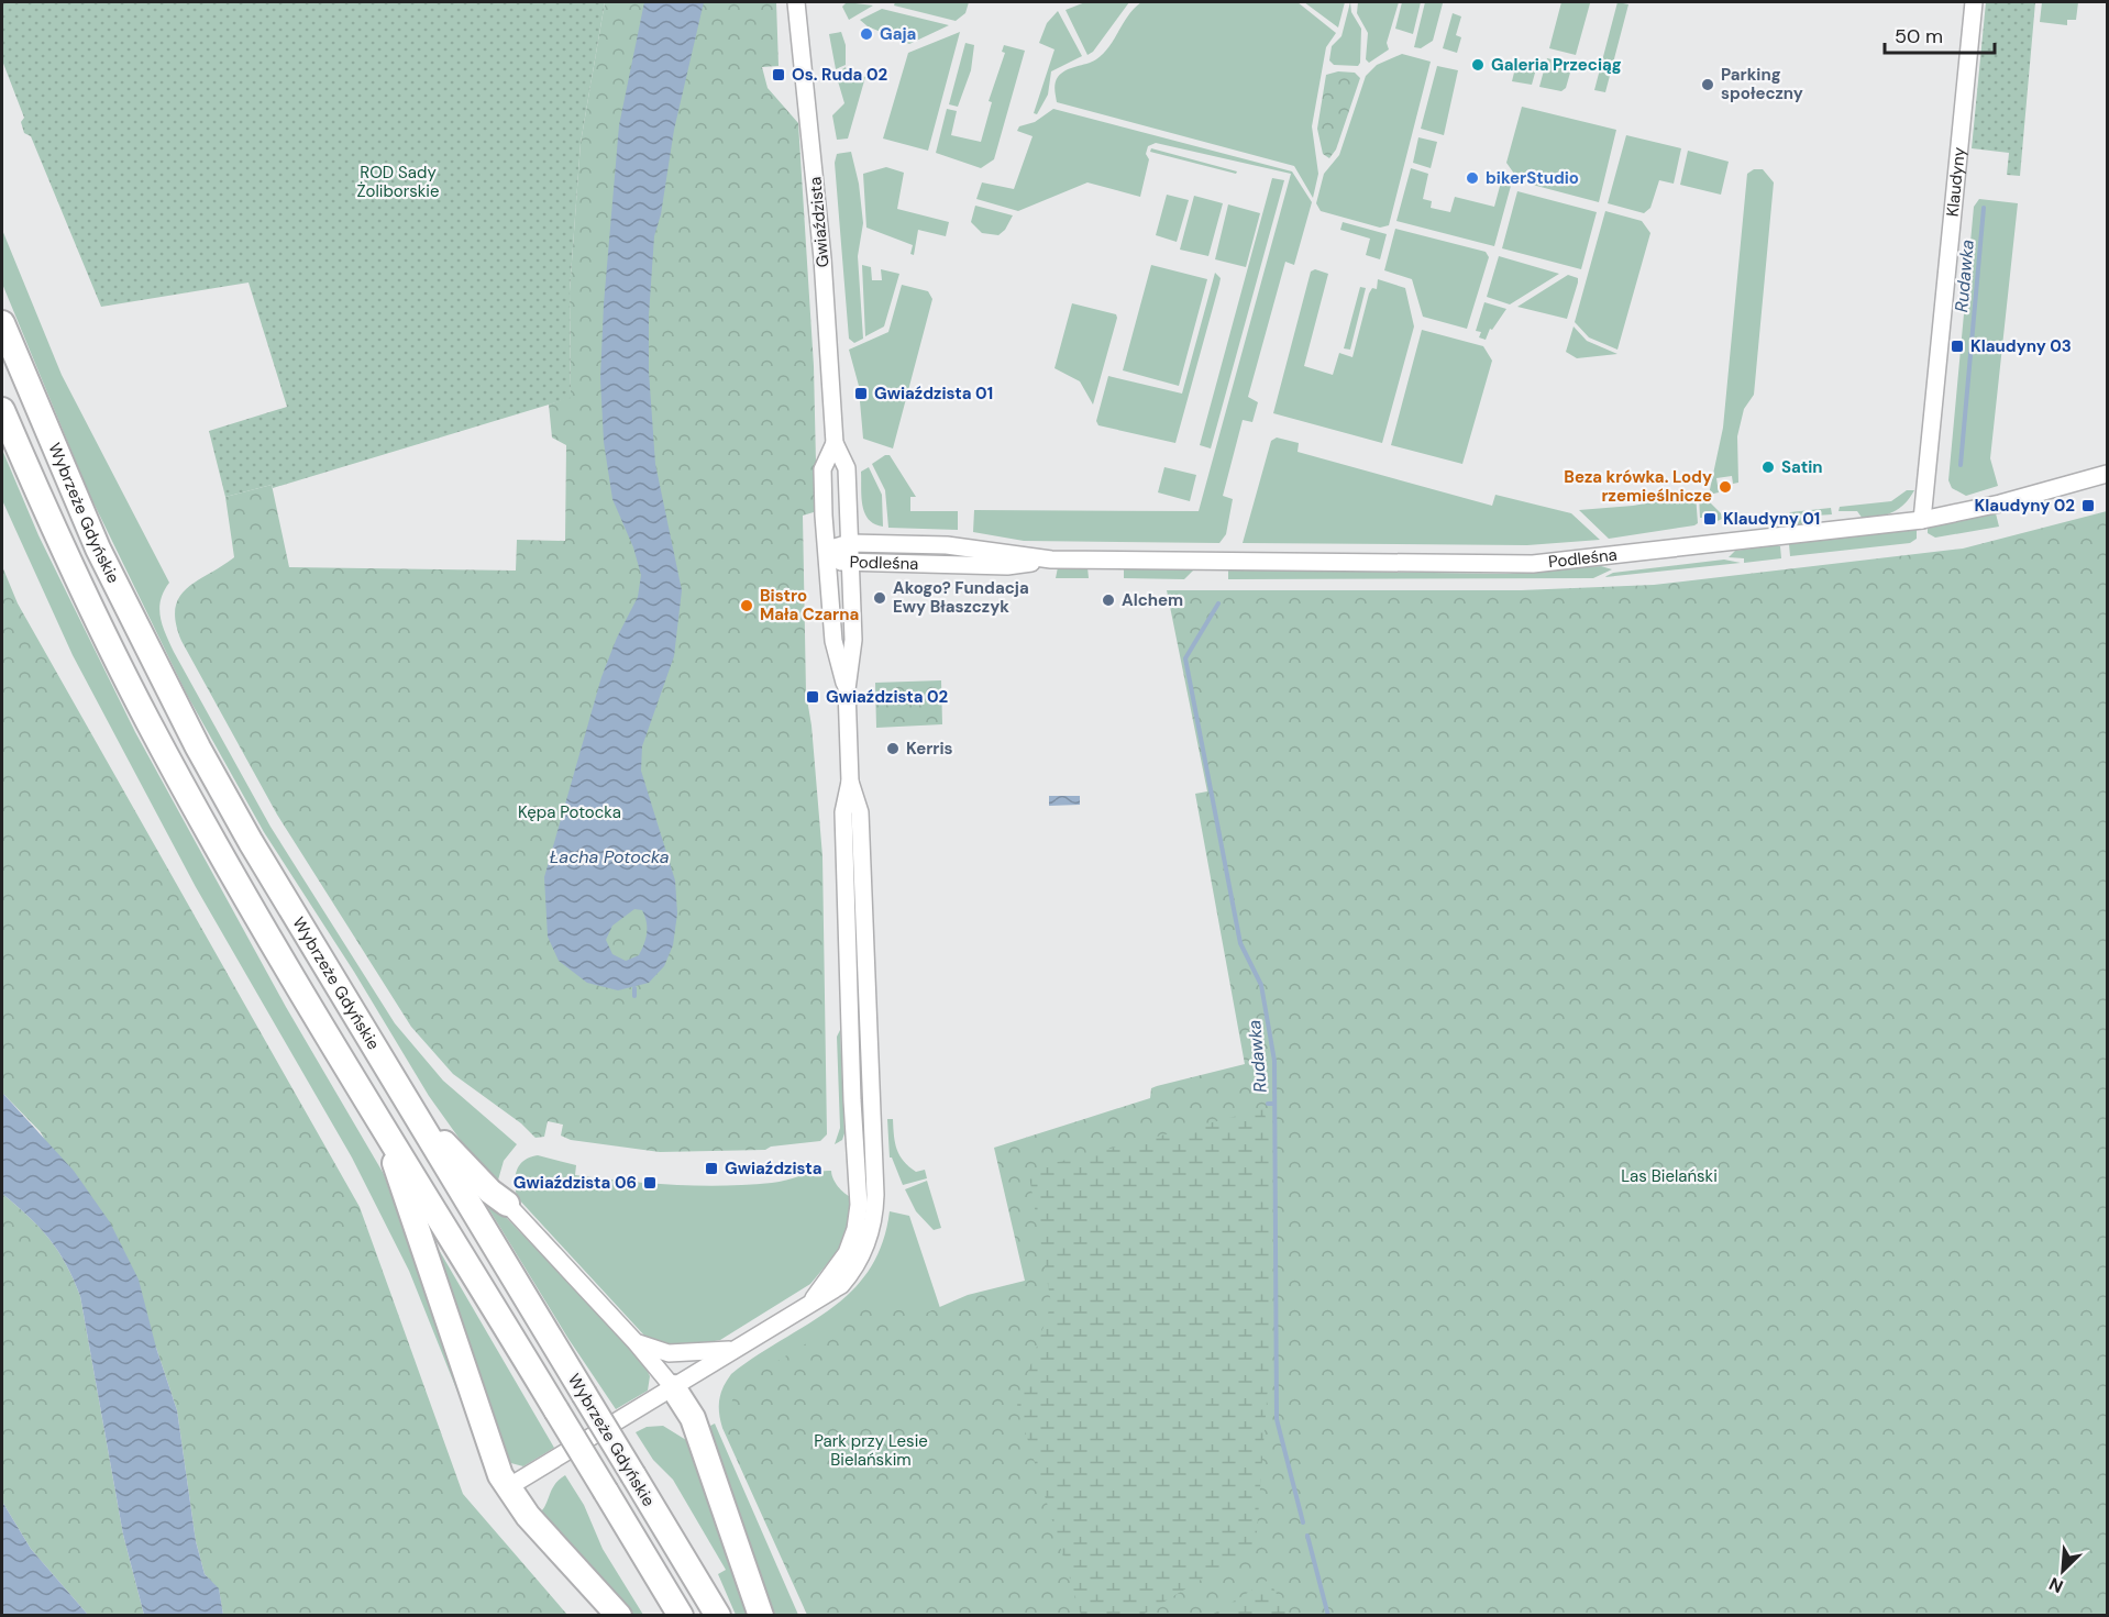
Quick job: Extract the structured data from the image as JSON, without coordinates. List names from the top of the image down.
{
  "streets": {
    "highway": ["Wybrzeże Gdyńskie"],
    "street": ["Klaudyny", "Gwiaździsta", "Podleśna"]
  },
  "crossings": [
    ["Klaudyny", "Podleśna"],
    ["Gwiaździsta", "Podleśna"]
  ],
  "water": ["Rudawka", "Łacha Potocka"],
  "parks": [
    "ROD Sady Żoliborskie",
    "Kępa Potocka",
    "Las Bielański",
    "Park przy Lesie Bielańskim"
  ],
  "places": {
    "other": [
      "Gaja",
      "Galeria Przeciąg",
      "Parking społeczny",
      "bikerStudio",
      "Satin",
      "Beza krówka. Lody rzemieślnicze",
      "Akogo? Fundacja Ewy Błaszczyk",
      "Alchem",
      "Bistro Mała Czarna",
      "Kerris"
    ],
    "transit": [
      "Os. Ruda 02",
      "Klaudyny 03",
      "Gwiaździsta 01",
      "Klaudyny 02",
      "Klaudyny 01",
      "Gwiaździsta 02",
      "Gwiaździsta",
      "Gwiaździsta 06"
    ]
  },
  "scale_bar": "50 m",
  "north": "bottom left"
}
